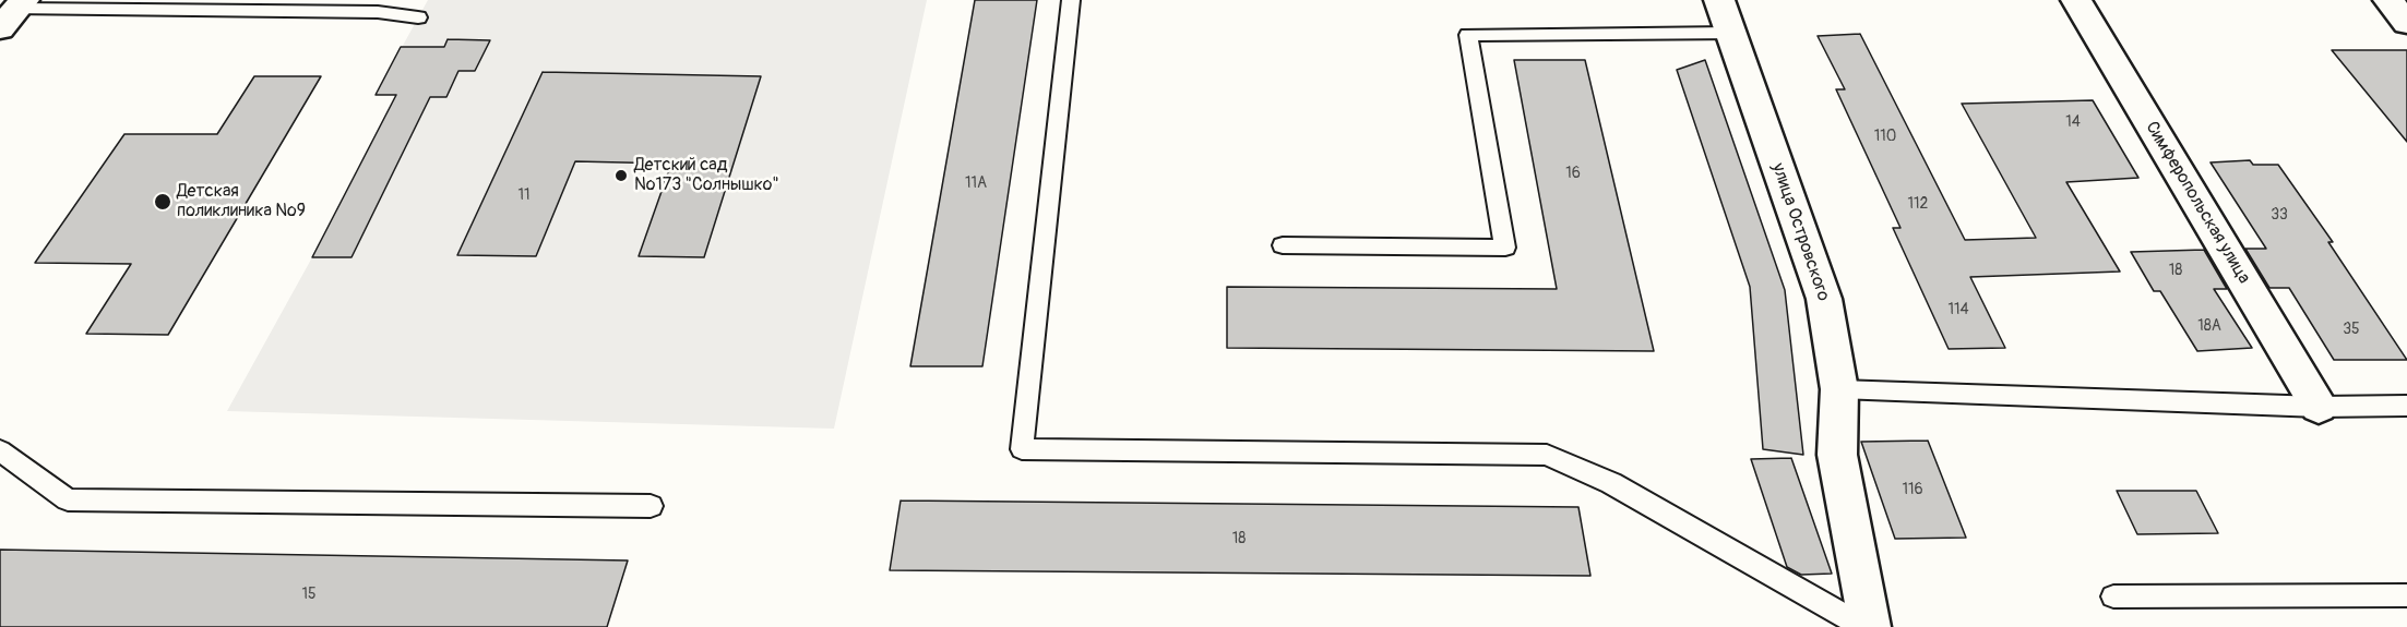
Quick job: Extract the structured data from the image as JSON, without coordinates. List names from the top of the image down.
{
  "streets": {
    "street": ["Симферопольская улица", "улица Островского"]
  },
  "places": ["Детский сад №173 \"Солнышко\"", "Детская поликлиника №9"],
  "house_numbers": [
    "14",
    "110",
    "16",
    "11А",
    "11",
    "112",
    "33",
    "18",
    "114",
    "18А",
    "35",
    "116",
    "18",
    "15"
  ]
}
